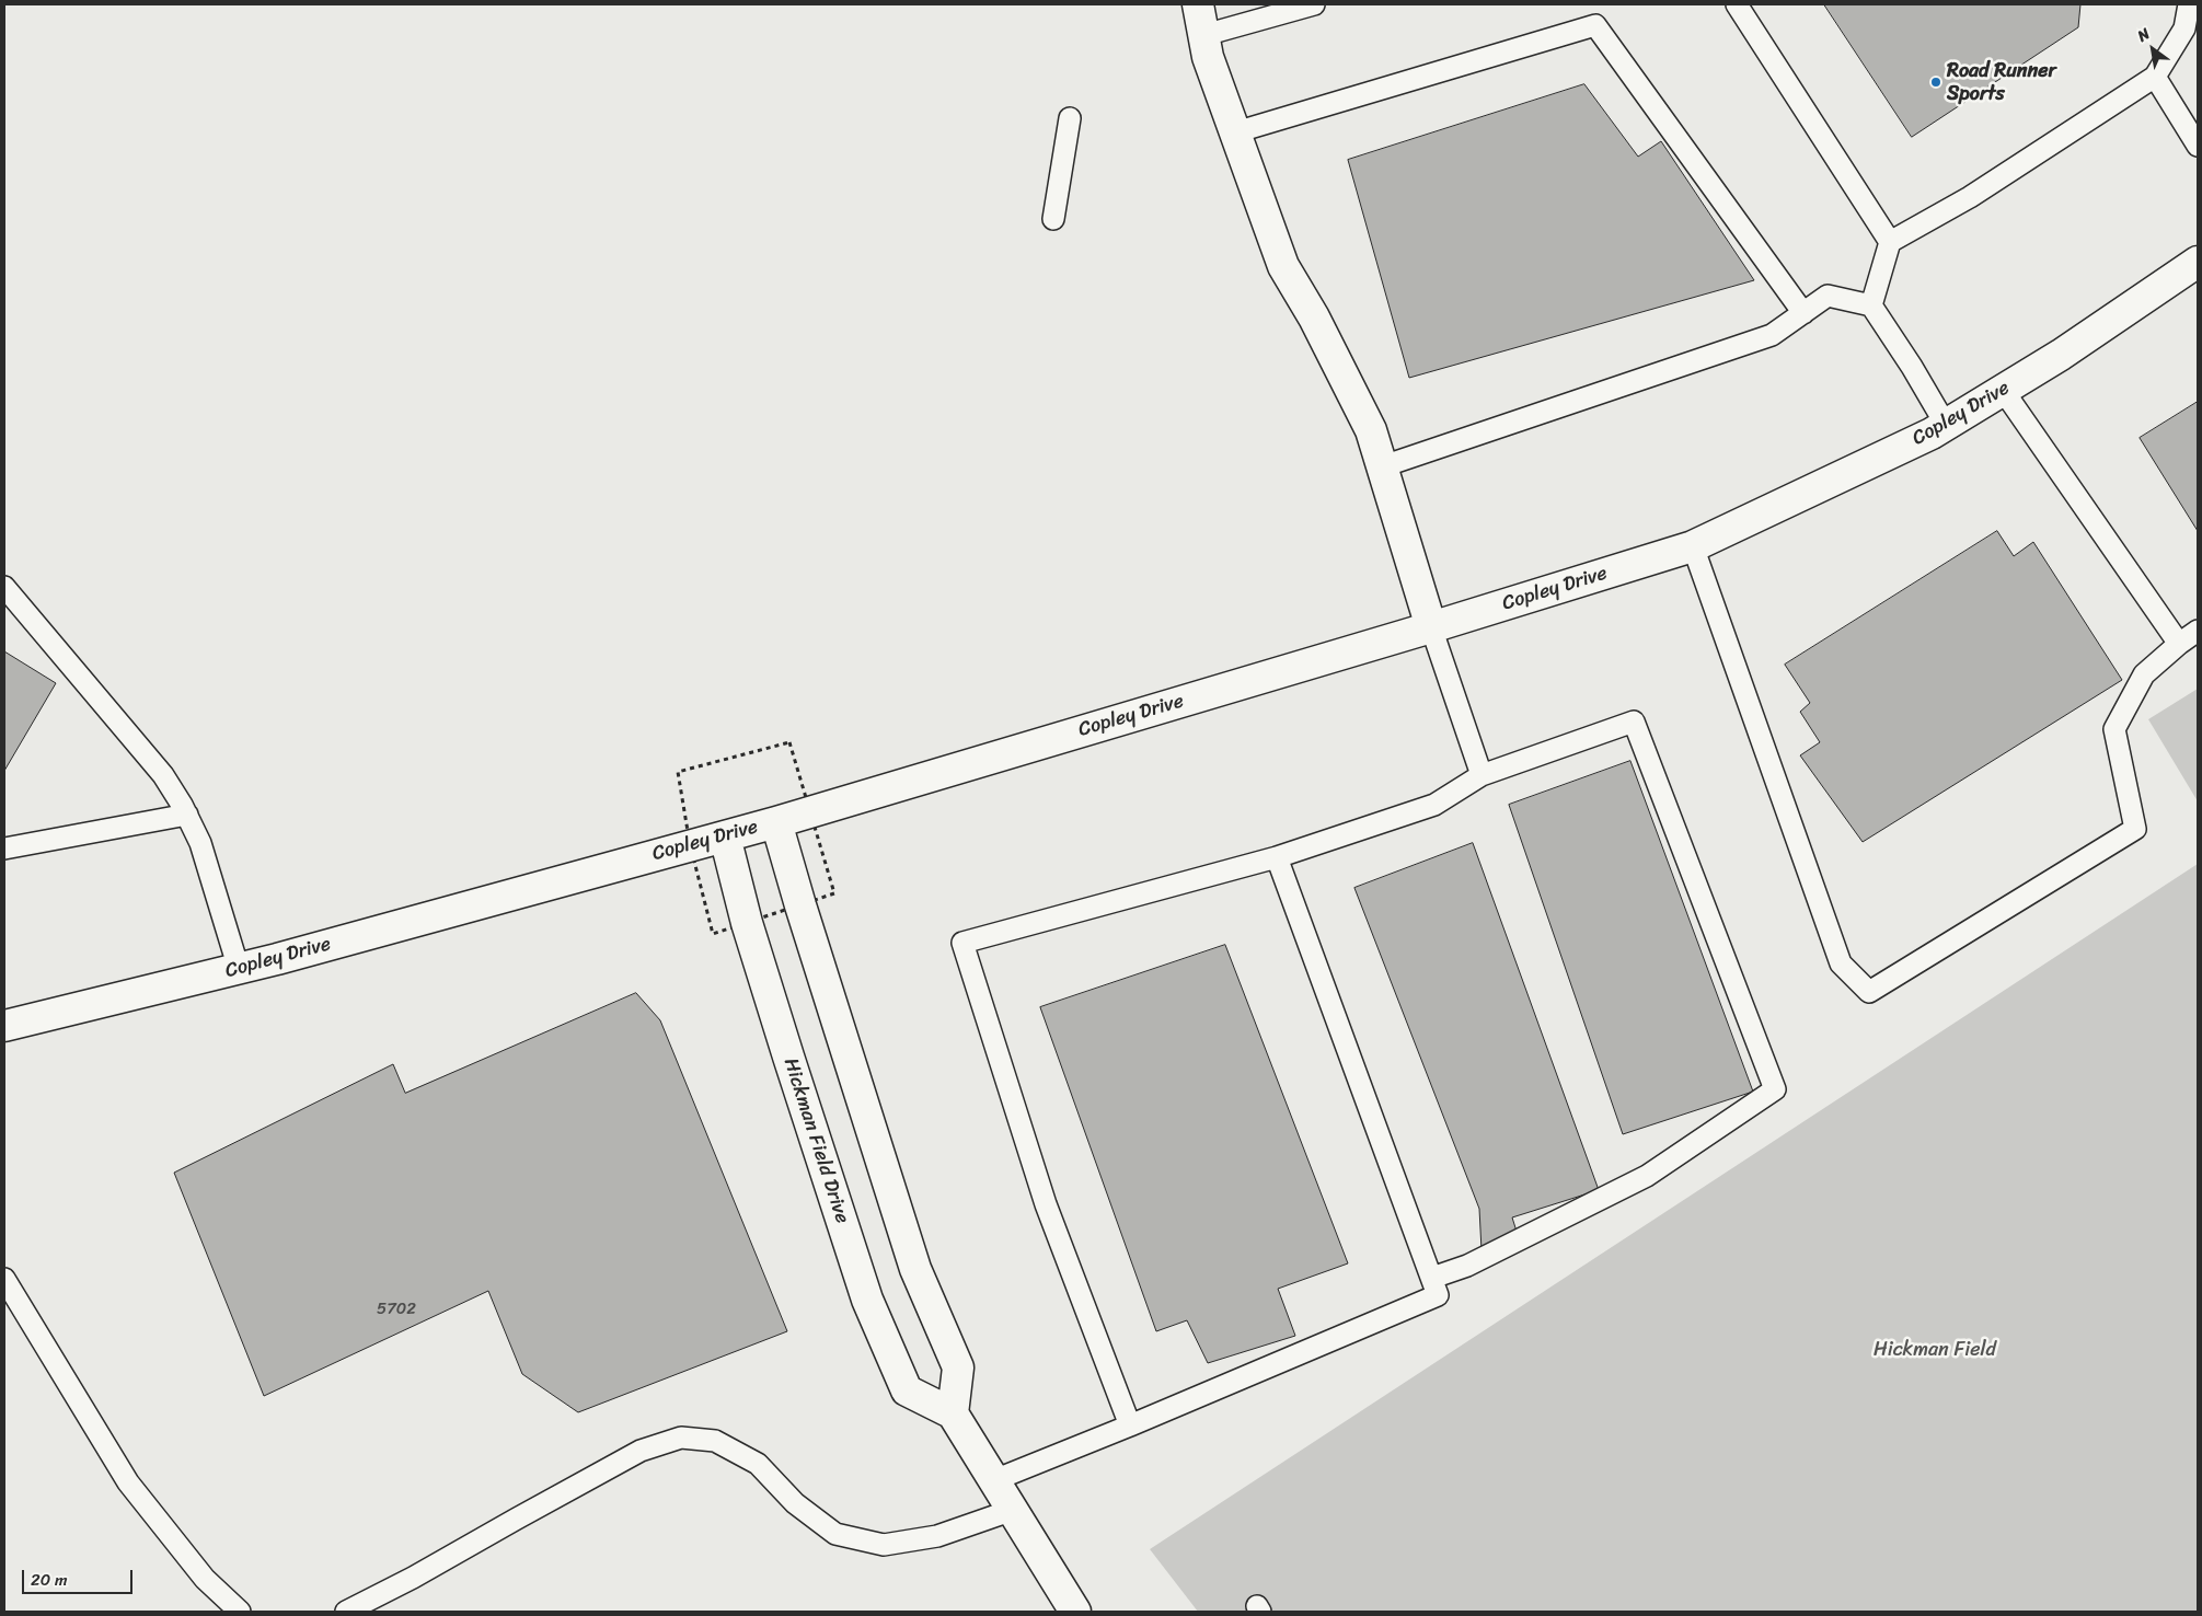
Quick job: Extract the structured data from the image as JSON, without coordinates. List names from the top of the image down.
{
  "streets": {
    "street": ["Copley Drive", "Hickman Field Drive"]
  },
  "crossings": [
    ["Copley Drive", "Hickman Field Drive"]
  ],
  "parks": ["Hickman Field"],
  "places": ["Road Runner Sports"],
  "house_numbers": ["5702"],
  "scale_bar": "20 m",
  "north": "top left"
}
